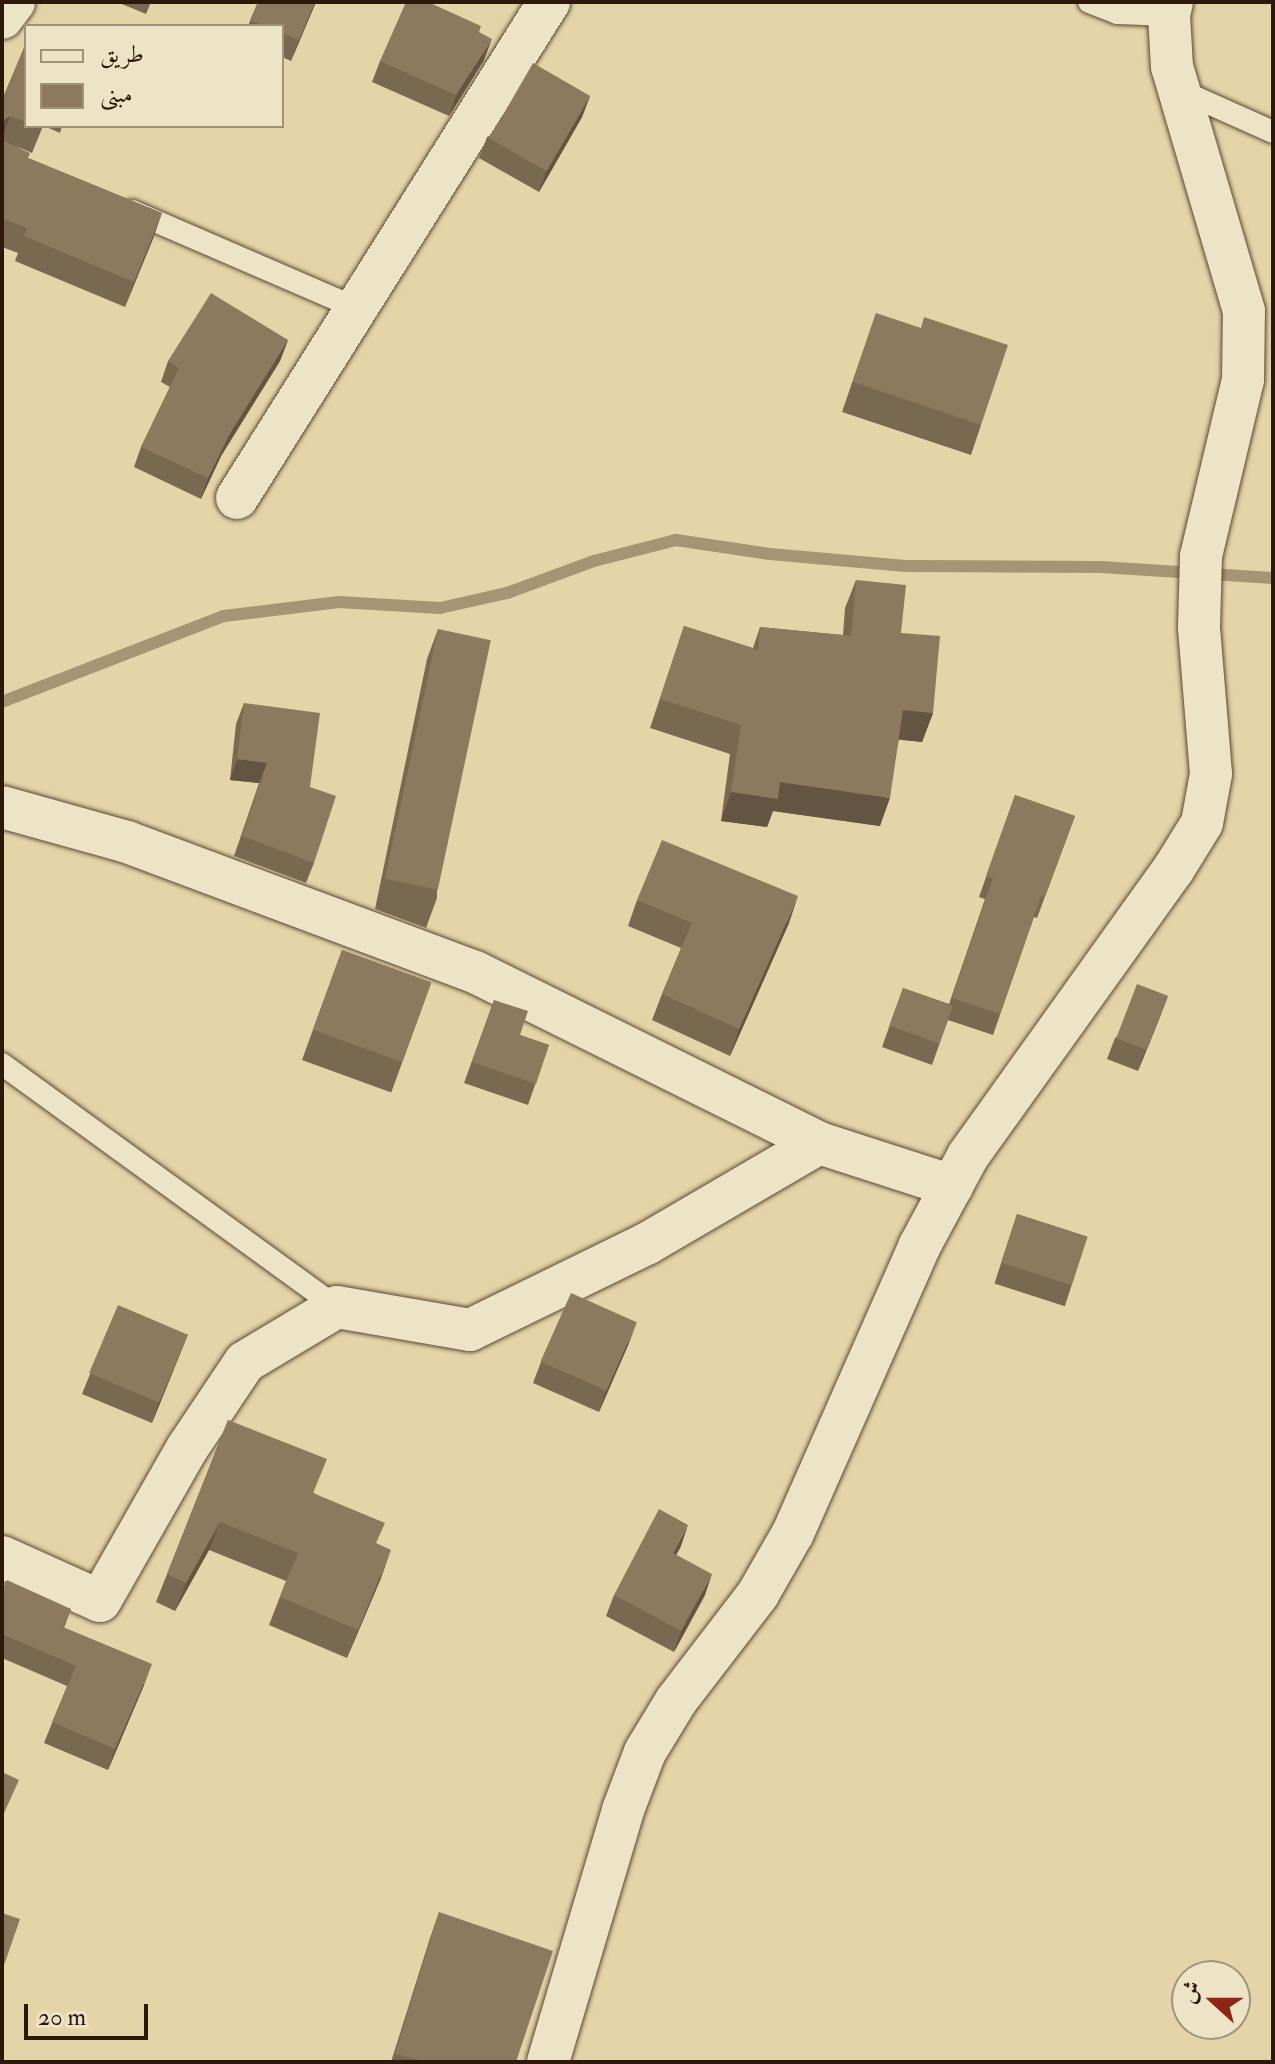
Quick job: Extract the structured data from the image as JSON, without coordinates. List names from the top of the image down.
{
  "legend": ["طريق", "مبنى"],
  "scale_bar": "20 m",
  "north": "left"
}
